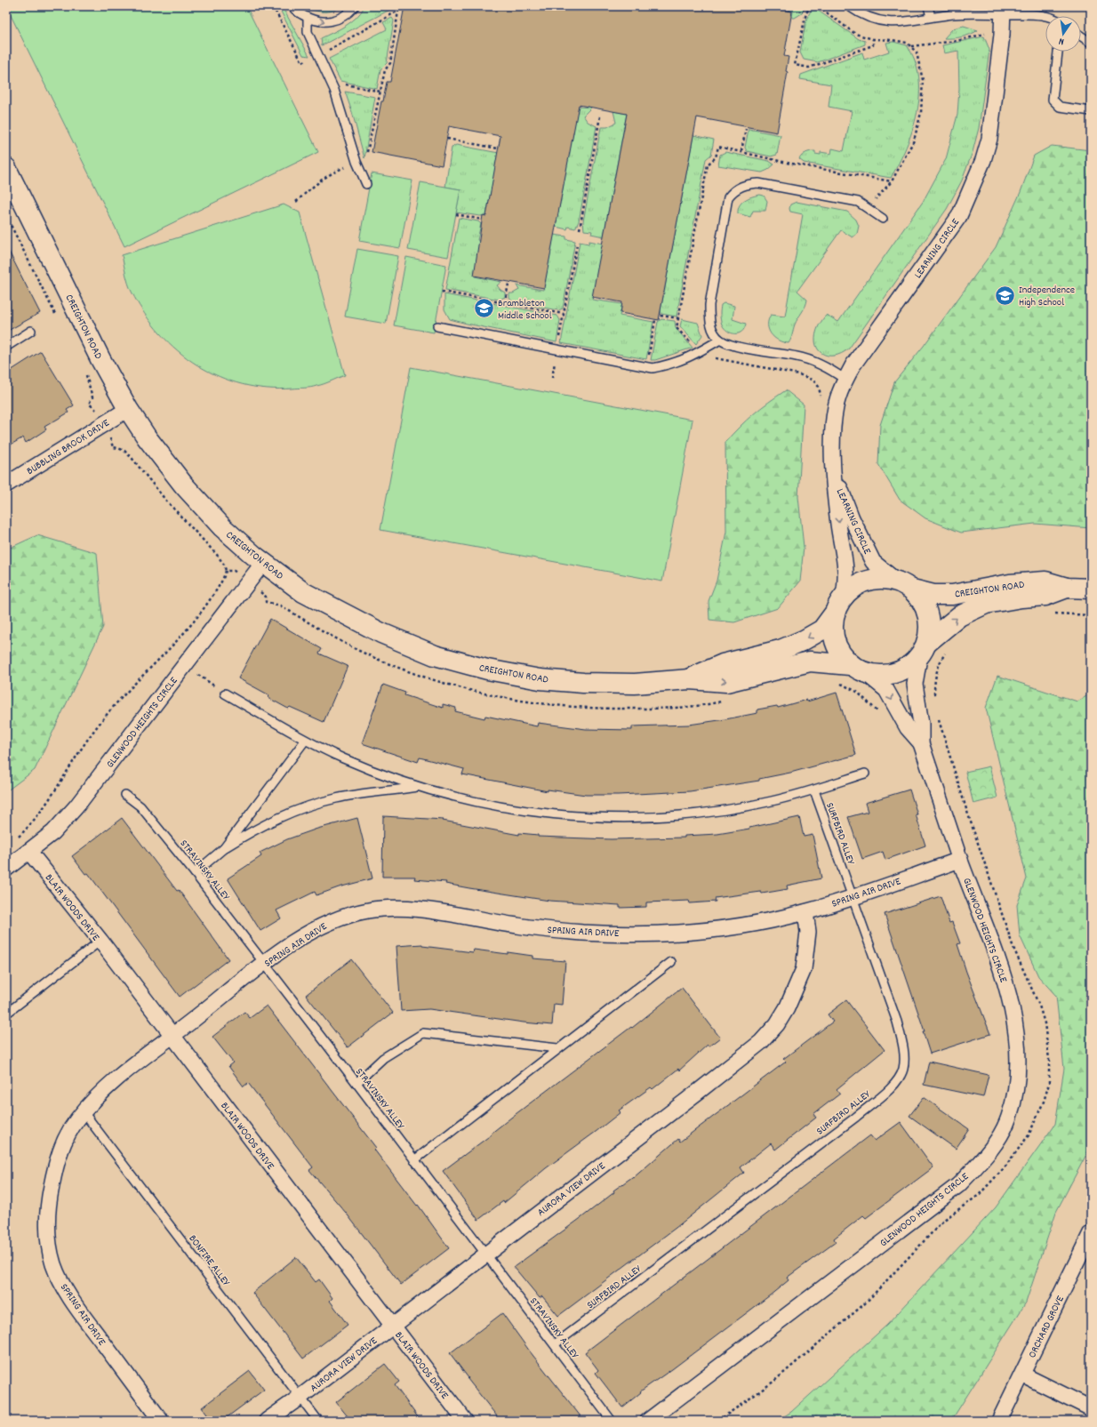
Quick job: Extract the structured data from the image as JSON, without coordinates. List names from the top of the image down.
{
  "streets": {
    "street": [
      "LEARNING CIRCLE",
      "CREIGHTON ROAD",
      "BUBBLING BROOK DRIVE",
      "GLENWOOD HEIGHTS CIRCLE",
      "SPRING AIR DRIVE",
      "BLAIR WOODS DRIVE",
      "AURORA VIEW DRIVE",
      "ORCHARD GROVE"
    ],
    "lane": ["SURFBIRD ALLEY", "STRAVINSKY ALLEY", "BONFIRE ALLEY"]
  },
  "crossings": [
    ["LEARNING CIRCLE", "CREIGHTON ROAD"],
    ["LEARNING CIRCLE", "GLENWOOD HEIGHTS CIRCLE"],
    ["CREIGHTON ROAD", "BUBBLING BROOK DRIVE"],
    ["CREIGHTON ROAD", "GLENWOOD HEIGHTS CIRCLE"],
    ["GLENWOOD HEIGHTS CIRCLE", "SPRING AIR DRIVE"],
    ["GLENWOOD HEIGHTS CIRCLE", "BLAIR WOODS DRIVE"],
    ["SURFBIRD ALLEY", "STRAVINSKY ALLEY"],
    ["SURFBIRD ALLEY", "SPRING AIR DRIVE"],
    ["STRAVINSKY ALLEY", "SPRING AIR DRIVE"],
    ["STRAVINSKY ALLEY", "AURORA VIEW DRIVE"],
    ["SPRING AIR DRIVE", "BLAIR WOODS DRIVE"],
    ["SPRING AIR DRIVE", "AURORA VIEW DRIVE"],
    ["SPRING AIR DRIVE", "BONFIRE ALLEY"],
    ["BLAIR WOODS DRIVE", "AURORA VIEW DRIVE"],
    ["AURORA VIEW DRIVE", "BONFIRE ALLEY"]
  ],
  "places": {
    "school or university": ["Independence High School", "Brambleton Middle School"]
  },
  "north": "bottom"
}
